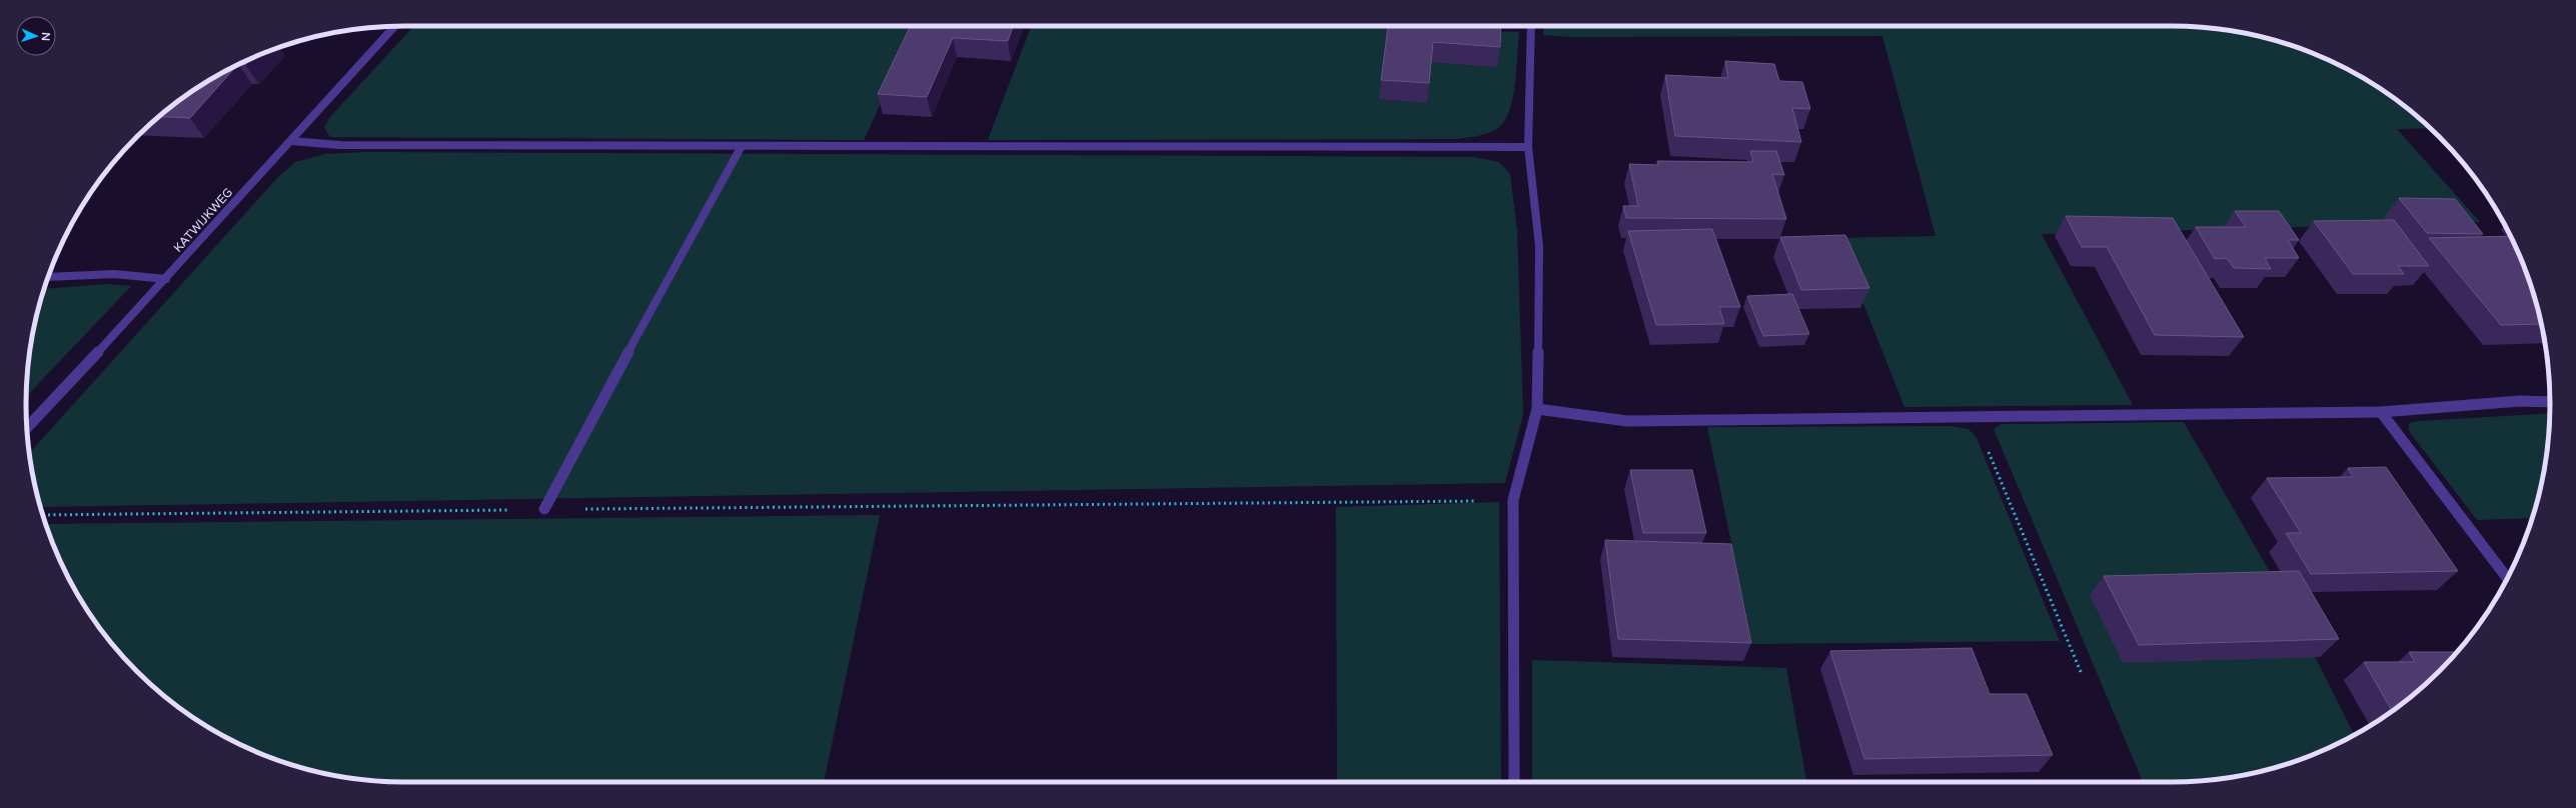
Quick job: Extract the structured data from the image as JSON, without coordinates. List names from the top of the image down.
{
  "streets": {
    "street": ["KATWIJKWEG"]
  },
  "north": "right"
}
